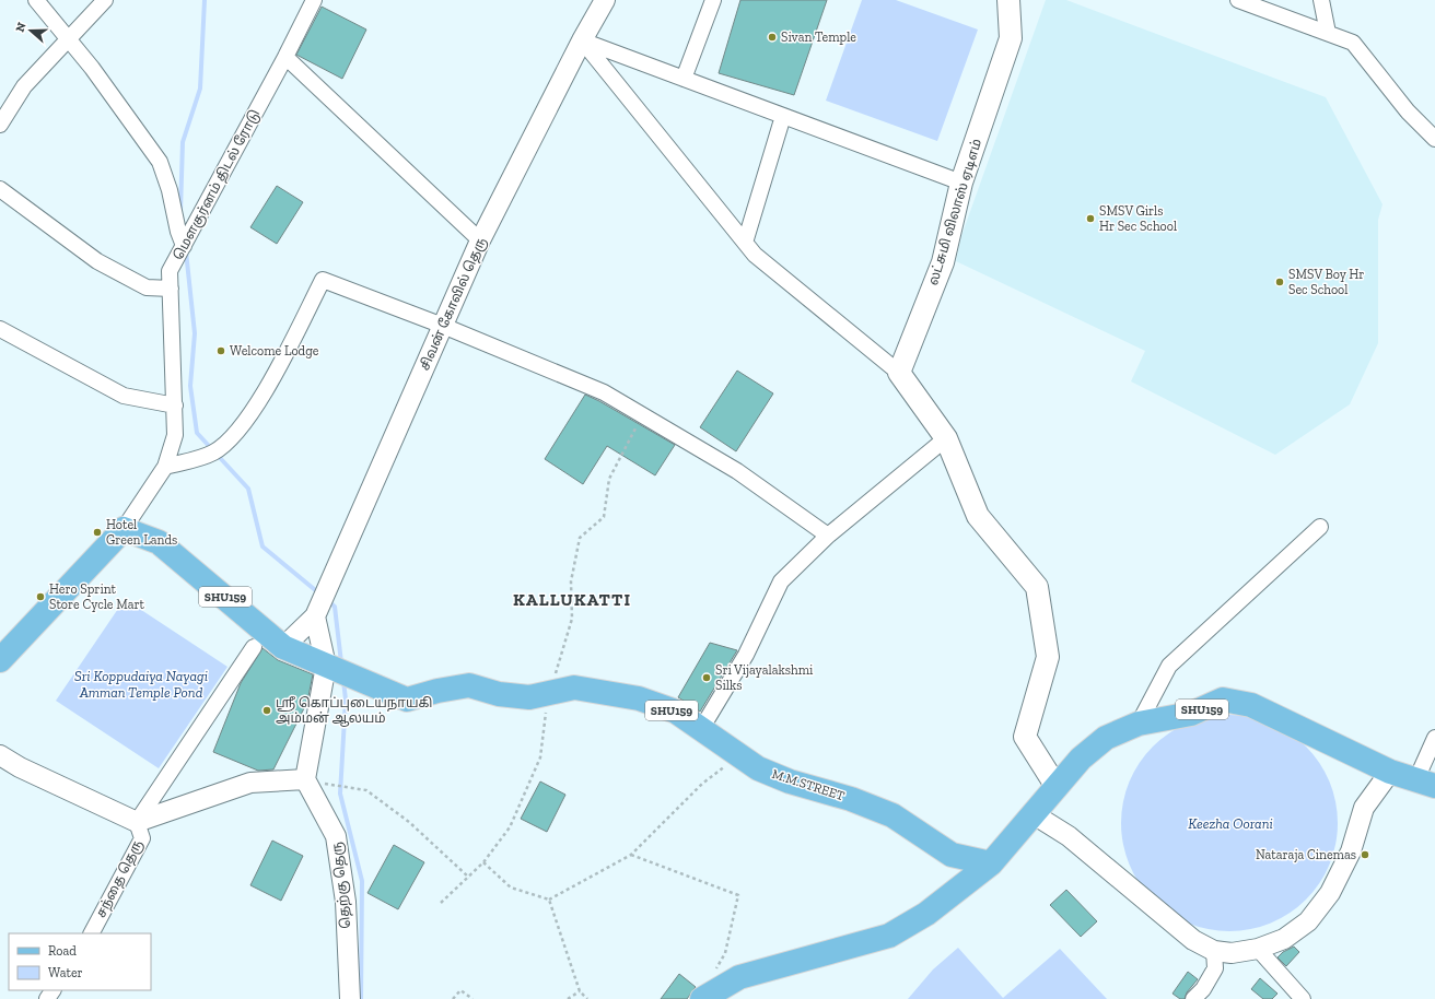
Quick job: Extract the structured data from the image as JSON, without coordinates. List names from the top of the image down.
{
  "streets": {
    "main road": [
      "மௌகுர்னம் திடல் ரோடு",
      "லட்சுமி விலாஸ் ஏடிஎம்",
      "SHU159",
      "M.M.STREET"
    ],
    "street": ["சிவன் கோவில் தெரு", "சந்தை தெரு", "தெற்கு தெரு"]
  },
  "crossings": [
    ["மௌகுர்னம் திடல் ரோடு", "SHU159"],
    ["SHU159", "M.M.STREET"]
  ],
  "districts": ["KALLUKATTI"],
  "water": ["Sri Koppudaiya Nayagi Amman Temple Pond", "Keezha Oorani"],
  "places": [
    "Sivan Temple",
    "SMSV Girls Hr Sec School",
    "SMSV Boy Hr Sec School",
    "Welcome Lodge",
    "Hotel Green Lands",
    "Hero Sprint Store Cycle Mart",
    "Sri Vijayalakshmi Silks",
    "ஸ்ரீ கொப்புடையநாயகி அம்மன் ஆலயம்",
    "Nataraja Cinemas"
  ],
  "legend": ["Road", "Water"],
  "north": "left"
}
